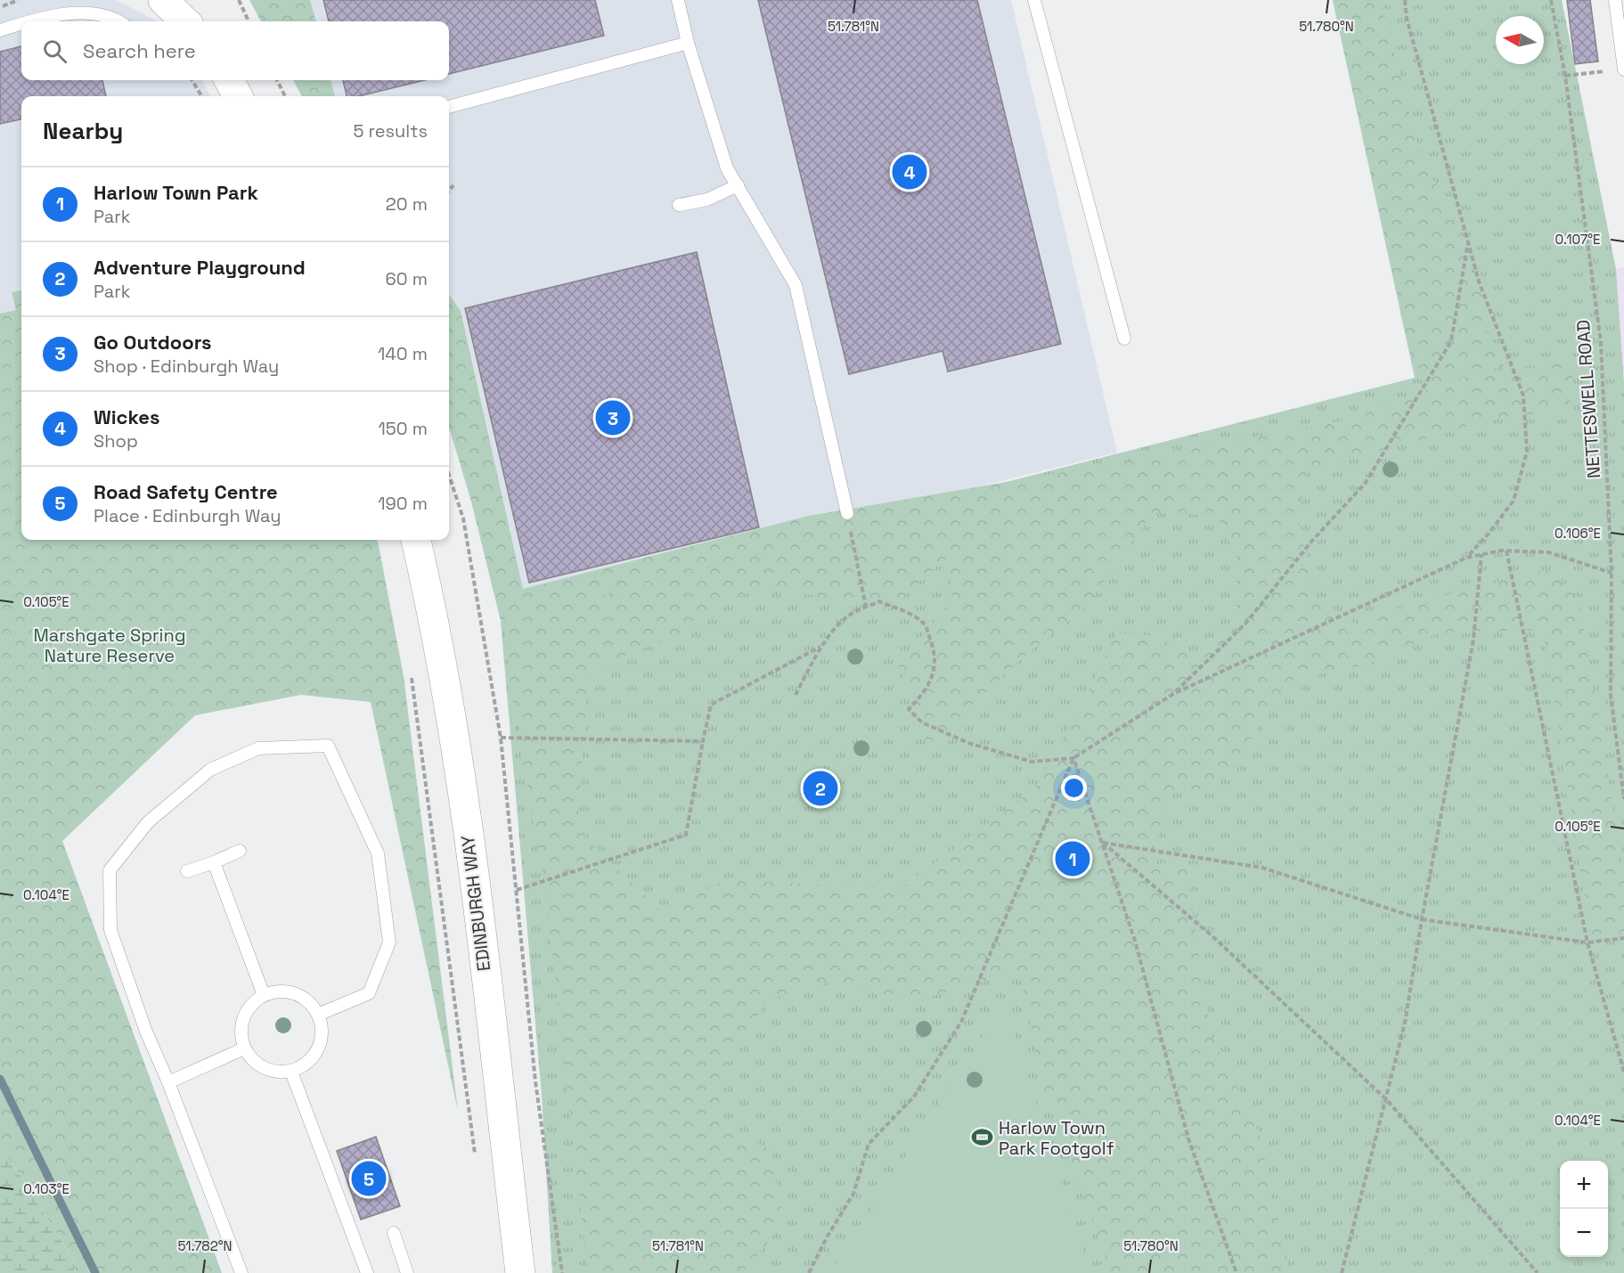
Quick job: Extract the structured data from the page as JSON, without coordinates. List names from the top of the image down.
{
  "streets": {
    "highway": ["EDINBURGH WAY"],
    "path": ["NETTESWELL ROAD"]
  },
  "parks": ["Marshgate Spring Nature Reserve"],
  "places": {
    "sports": ["Harlow Town Park Footgolf"]
  },
  "north": "left",
  "page": {
    "search": "Search here",
    "heading": ["Nearby", "5 results"],
    "pins": [
      "4",
      "3",
      "2",
      "1",
      "5"
    ],
    "list": [
      {
        "mark": "1",
        "name": "Harlow Town Park",
        "note": "Park",
        "value": "20 m"
      },
      {
        "mark": "2",
        "name": "Adventure Playground",
        "note": "Park",
        "value": "60 m"
      },
      {
        "mark": "3",
        "name": "Go Outdoors",
        "note": "Shop · Edinburgh Way",
        "value": "140 m"
      },
      {
        "mark": "4",
        "name": "Wickes",
        "note": "Shop",
        "value": "150 m"
      },
      {
        "mark": "5",
        "name": "Road Safety Centre",
        "note": "Place · Edinburgh Way",
        "value": "190 m"
      }
    ],
    "map_buttons": ["+", "−"]
  },
  "coordinates": [
    "51.781°N",
    "51.780°N",
    "0.107°E",
    "0.106°E",
    "0.105°E",
    "0.104°E",
    "0.103°E",
    "51.782°N"
  ]
}
